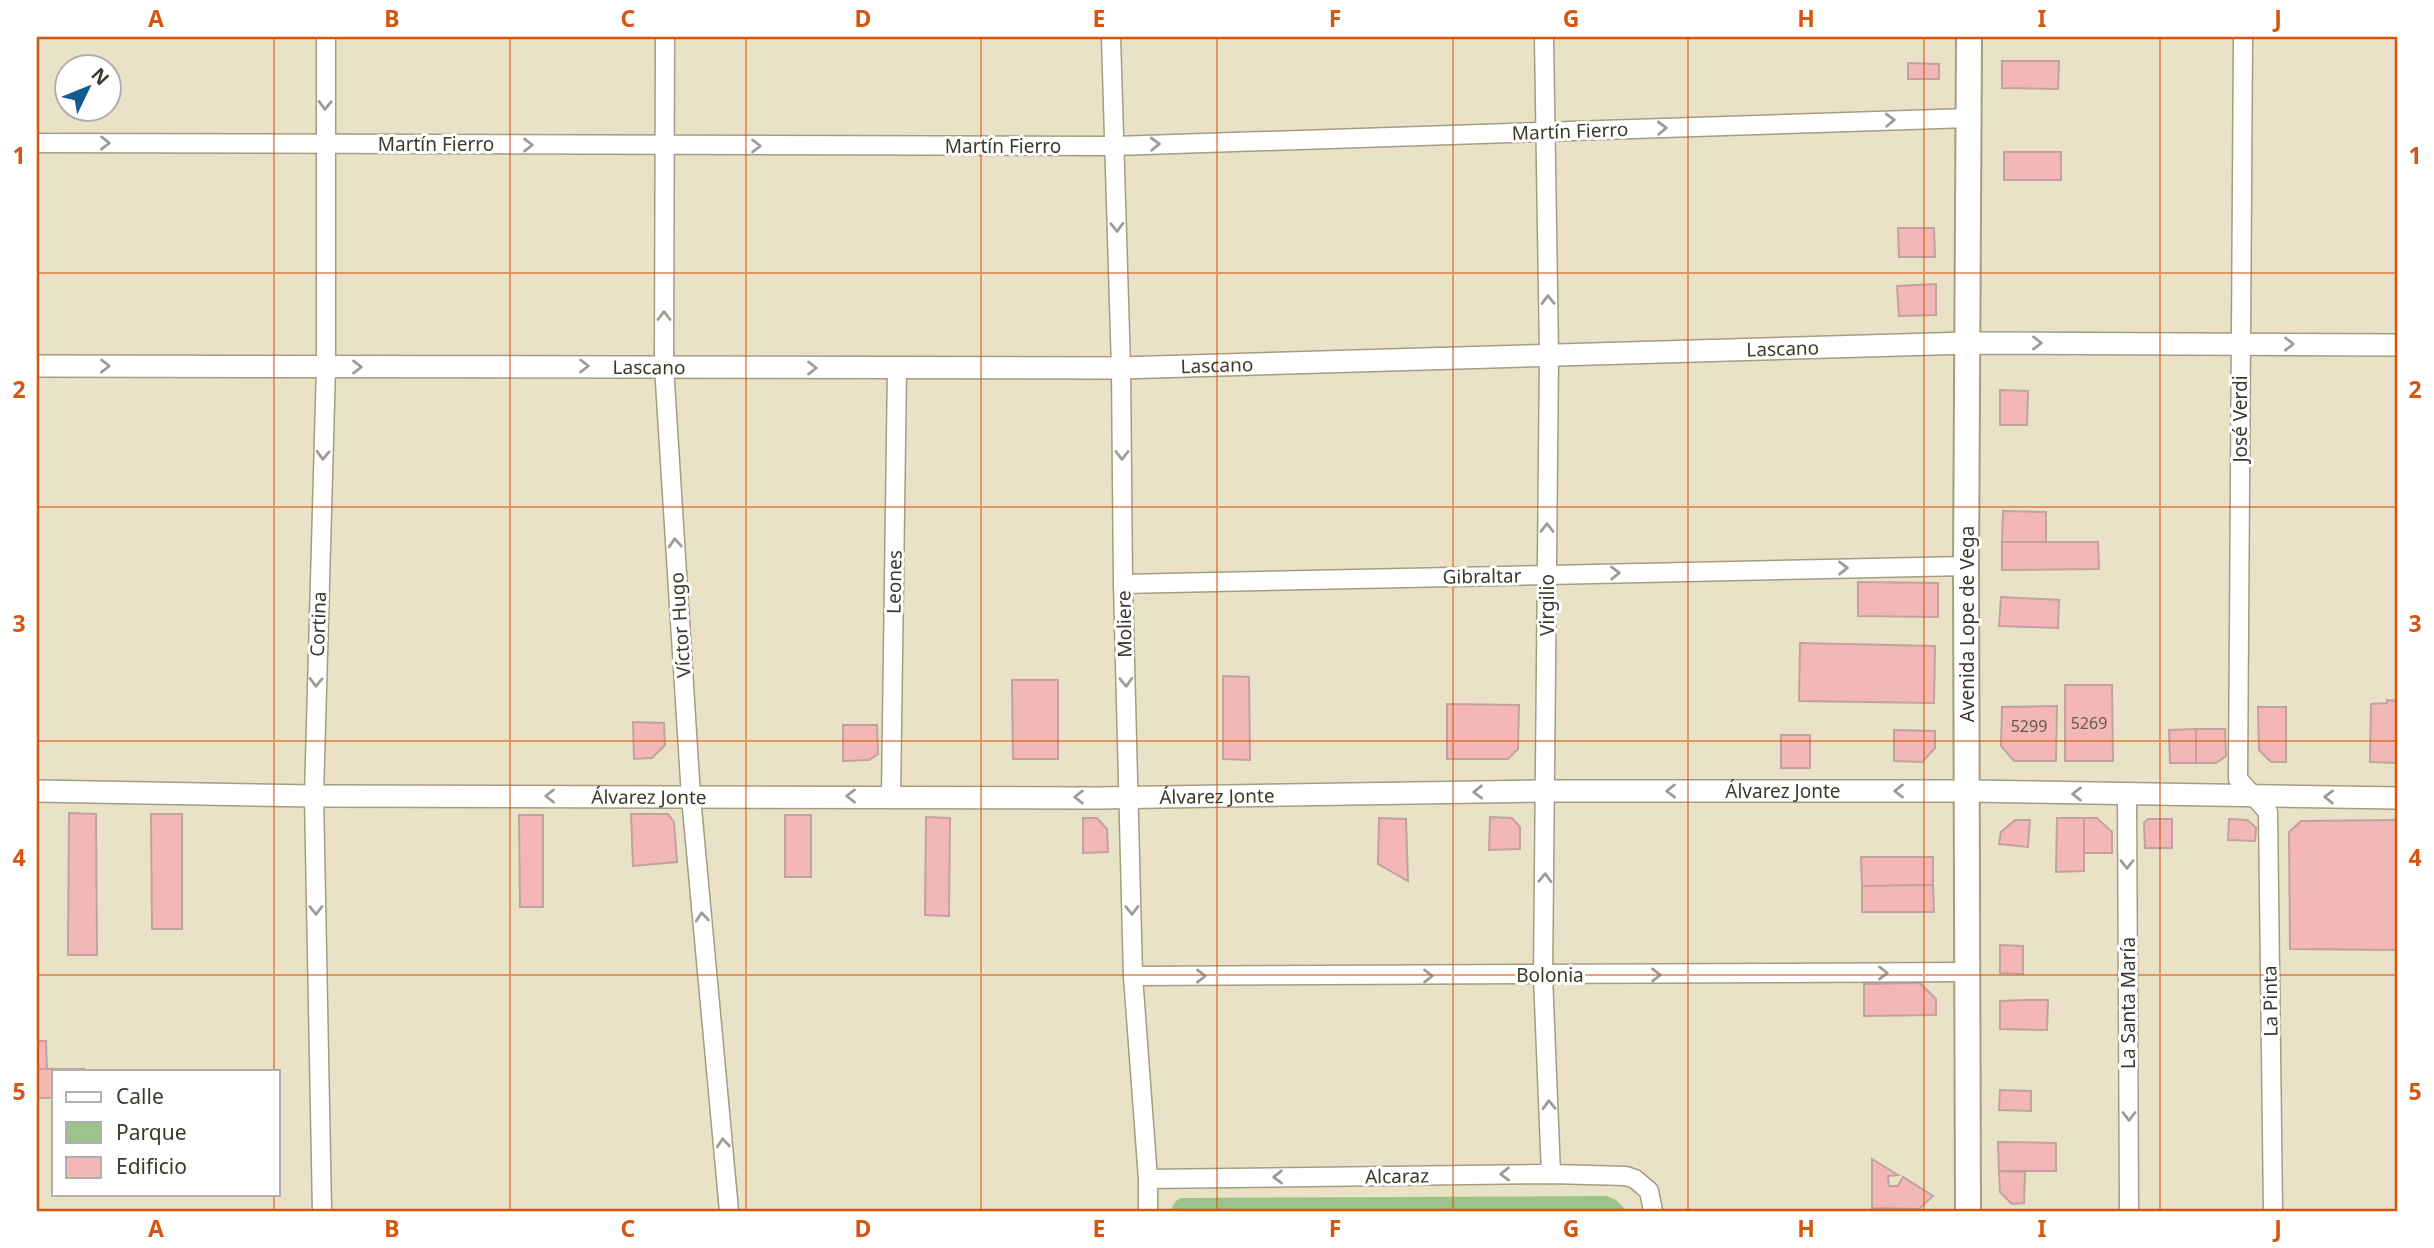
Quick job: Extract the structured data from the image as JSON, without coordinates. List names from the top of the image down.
{
  "streets": {
    "main road": ["Avenida Lope de Vega"],
    "street": [
      "Martín Fierro",
      "Lascano",
      "José Verdi",
      "Gibraltar",
      "Leones",
      "Virgilio",
      "Cortina",
      "Moliere",
      "Víctor Hugo",
      "Álvarez Jonte",
      "Bolonia",
      "La Pinta",
      "La Santa María",
      "Alcaraz"
    ]
  },
  "crossings": [
    ["Martín Fierro", "Virgilio"],
    ["Martín Fierro", "Cortina"],
    ["Martín Fierro", "Moliere"],
    ["Martín Fierro", "Avenida Lope de Vega"],
    ["Martín Fierro", "Víctor Hugo"],
    ["Lascano", "José Verdi"],
    ["Lascano", "Leones"],
    ["Lascano", "Virgilio"],
    ["Lascano", "Cortina"],
    ["Lascano", "Moliere"],
    ["Lascano", "Avenida Lope de Vega"],
    ["Lascano", "Víctor Hugo"],
    ["José Verdi", "Álvarez Jonte"],
    ["José Verdi", "La Pinta"],
    ["Gibraltar", "Virgilio"],
    ["Gibraltar", "Moliere"],
    ["Gibraltar", "Avenida Lope de Vega"],
    ["Leones", "Álvarez Jonte"],
    ["Virgilio", "Álvarez Jonte"],
    ["Virgilio", "Bolonia"],
    ["Virgilio", "Alcaraz"],
    ["Cortina", "Álvarez Jonte"],
    ["Moliere", "Álvarez Jonte"],
    ["Moliere", "Bolonia"],
    ["Moliere", "Alcaraz"],
    ["Avenida Lope de Vega", "Álvarez Jonte"],
    ["Avenida Lope de Vega", "Bolonia"],
    ["Víctor Hugo", "Álvarez Jonte"],
    ["Álvarez Jonte", "La Pinta"],
    ["Álvarez Jonte", "La Santa María"]
  ],
  "one_way": [
    "Martín Fierro",
    "Lascano",
    "Gibraltar",
    "Virgilio",
    "Cortina",
    "Moliere",
    "Víctor Hugo",
    "Álvarez Jonte",
    "Bolonia",
    "La Santa María",
    "Alcaraz"
  ],
  "house_numbers": ["5269", "5299"],
  "legend": ["Calle", "Parque", "Edificio"],
  "north": "top right",
  "grid": {
    "columns": [
      "A",
      "B",
      "C",
      "D",
      "E",
      "F",
      "G",
      "H",
      "I",
      "J"
    ],
    "rows": [
      "1",
      "2",
      "3",
      "4",
      "5"
    ]
  }
}
